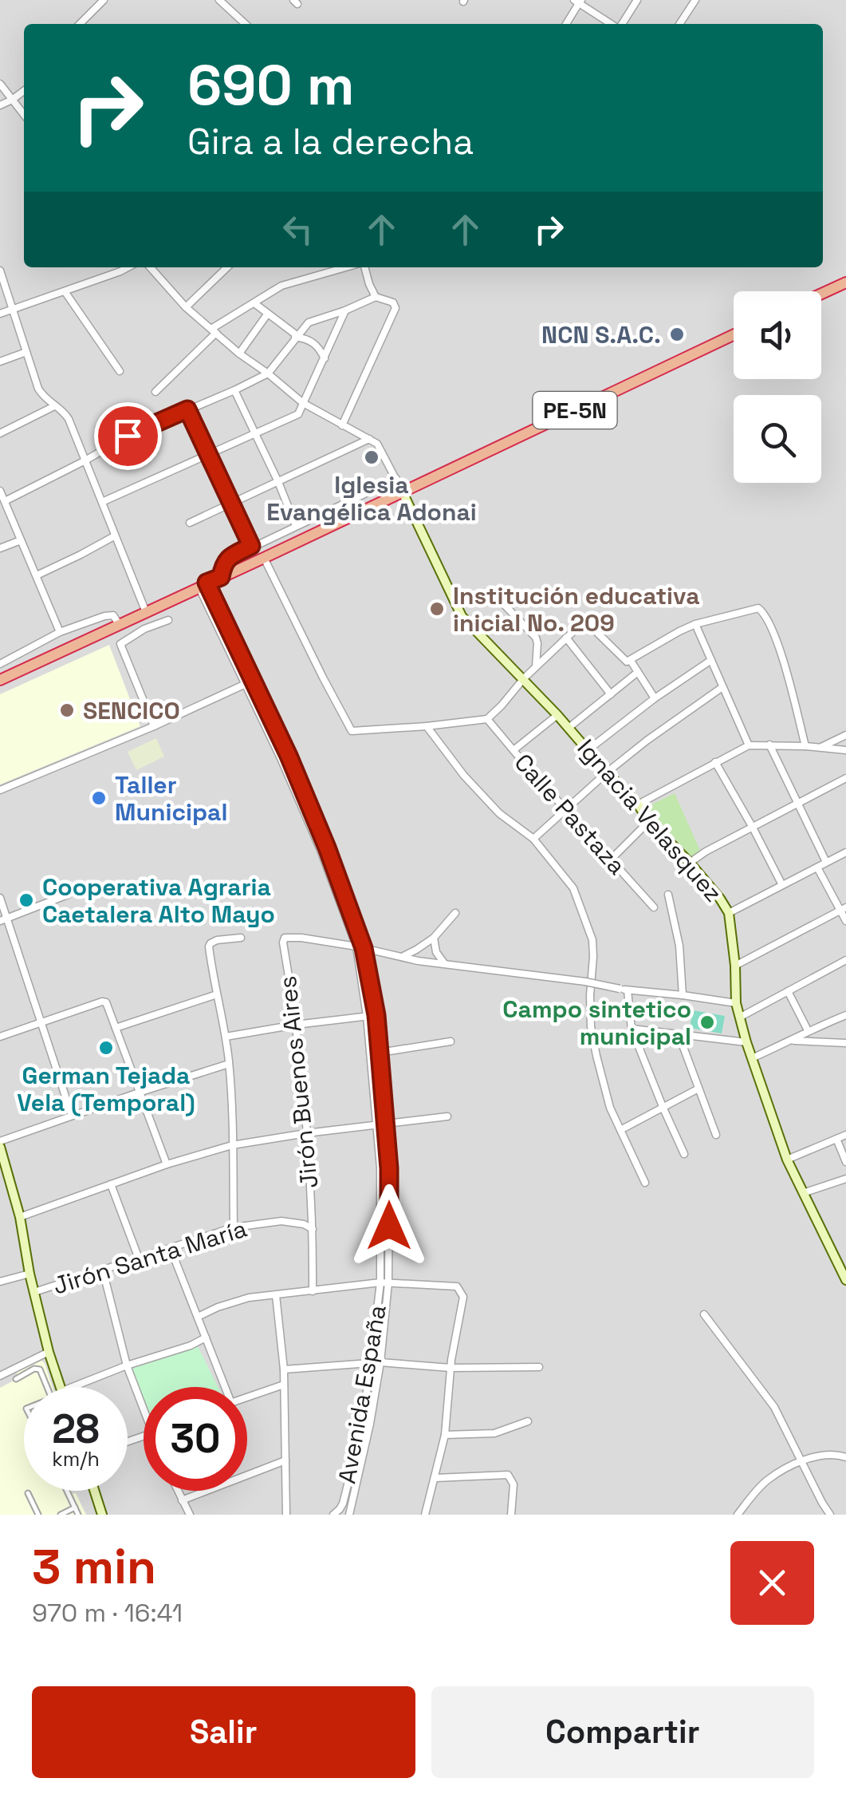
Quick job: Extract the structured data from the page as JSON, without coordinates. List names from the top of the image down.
{
  "streets": {
    "highway": ["PE-5N"],
    "main road": ["Ignacia Velasquez"],
    "street": [
      "Calle Pastaza",
      "Jirón Buenos Aires",
      "Jirón Santa María",
      "Avenida España"
    ]
  },
  "crossings": [
    ["PE-5N", "Ignacia Velasquez"],
    ["PE-5N", "Avenida España"],
    ["Jirón Buenos Aires", "Jirón Santa María"],
    ["Jirón Buenos Aires", "Avenida España"]
  ],
  "places": [
    "NCN S.A.C.",
    "Iglesia Evangélica Adonai",
    "Institución educativa inicial No. 209",
    "SENCICO",
    "Taller Municipal",
    "Cooperativa Agraria Caetalera Alto Mayo",
    "Campo sintetico municipal",
    "German Tejada Vela (Temporal)"
  ],
  "page": {
    "turn": ["690 m", "Gira a la derecha"],
    "speed": "28 km/h",
    "limit": "30",
    "heading": ["3 min", "970 m · 16:41"],
    "buttons": ["Salir", "Compartir"]
  }
}
